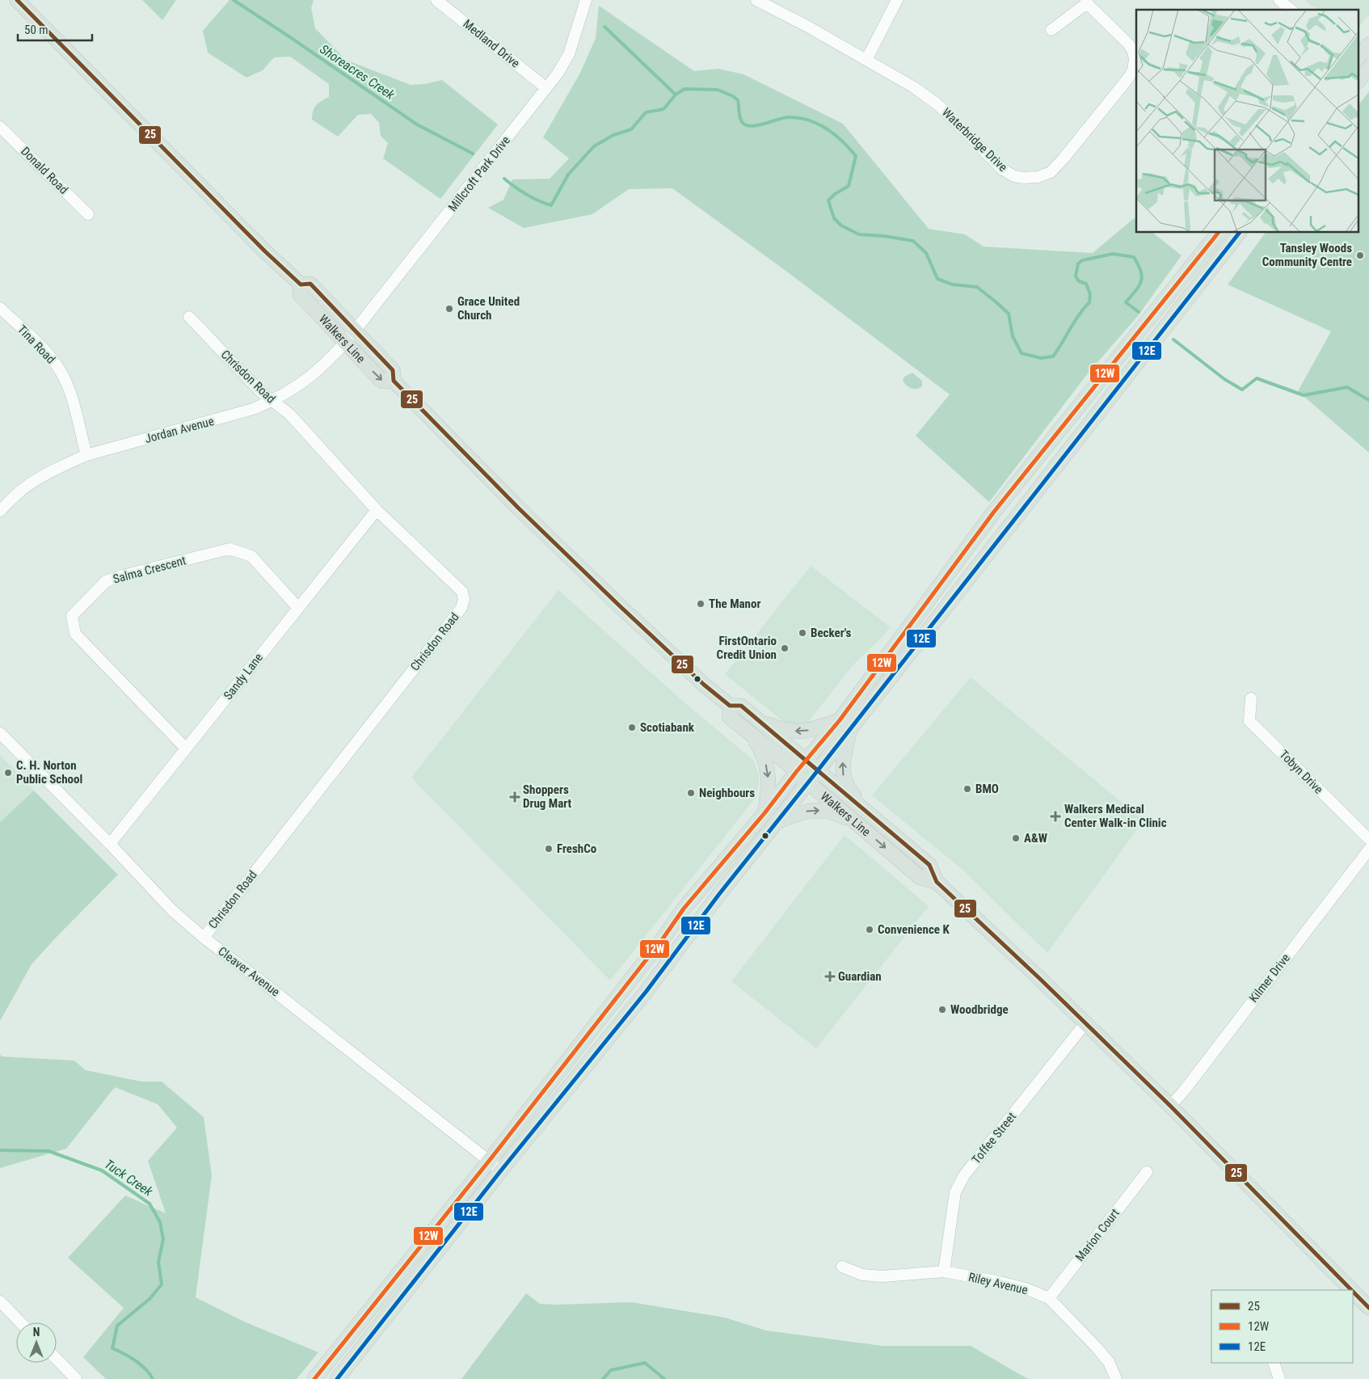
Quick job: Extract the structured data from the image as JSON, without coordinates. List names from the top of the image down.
{
  "streets": {
    "main road": ["Walkers Line"],
    "street": [
      "Medland Drive",
      "Waterbridge Drive",
      "Donald Road",
      "Millcroft Park Drive",
      "Tina Road",
      "Chrisdon Road",
      "Jordan Avenue",
      "Salma Crescent",
      "Sandy Lane",
      "Tobyn Drive",
      "Cleaver Avenue",
      "Kilmer Drive",
      "Toffee Street",
      "Marion Court",
      "Riley Avenue"
    ]
  },
  "crossings": [
    ["Medland Drive", "Millcroft Park Drive"],
    ["Millcroft Park Drive", "Walkers Line"],
    ["Millcroft Park Drive", "Jordan Avenue"],
    ["Walkers Line", "Jordan Avenue"],
    ["Walkers Line", "Kilmer Drive"],
    ["Walkers Line", "Toffee Street"],
    ["Tina Road", "Jordan Avenue"],
    ["Chrisdon Road", "Jordan Avenue"],
    ["Chrisdon Road", "Sandy Lane"],
    ["Chrisdon Road", "Cleaver Avenue"],
    ["Salma Crescent", "Sandy Lane"],
    ["Sandy Lane", "Cleaver Avenue"],
    ["Toffee Street", "Riley Avenue"],
    ["Marion Court", "Riley Avenue"]
  ],
  "water": ["Shoreacres Creek", "Tuck Creek"],
  "places": {
    "other": [
      "Tansley Woods Community Centre",
      "Grace United Church",
      "The Manor",
      "Becker's",
      "FirstOntario Credit Union",
      "Scotiabank",
      "C. H. Norton Public School",
      "BMO",
      "Neighbours",
      "A&W",
      "FreshCo",
      "Convenience K",
      "Woodbridge"
    ],
    "health": ["Shoppers Drug Mart", "Walkers Medical Center Walk-in Clinic", "Guardian"]
  },
  "lines": ["transit line 25", "transit line 12W", "transit line 12E"],
  "legend": ["25", "12W", "12E"],
  "scale_bar": "50 m",
  "north": "top"
}
